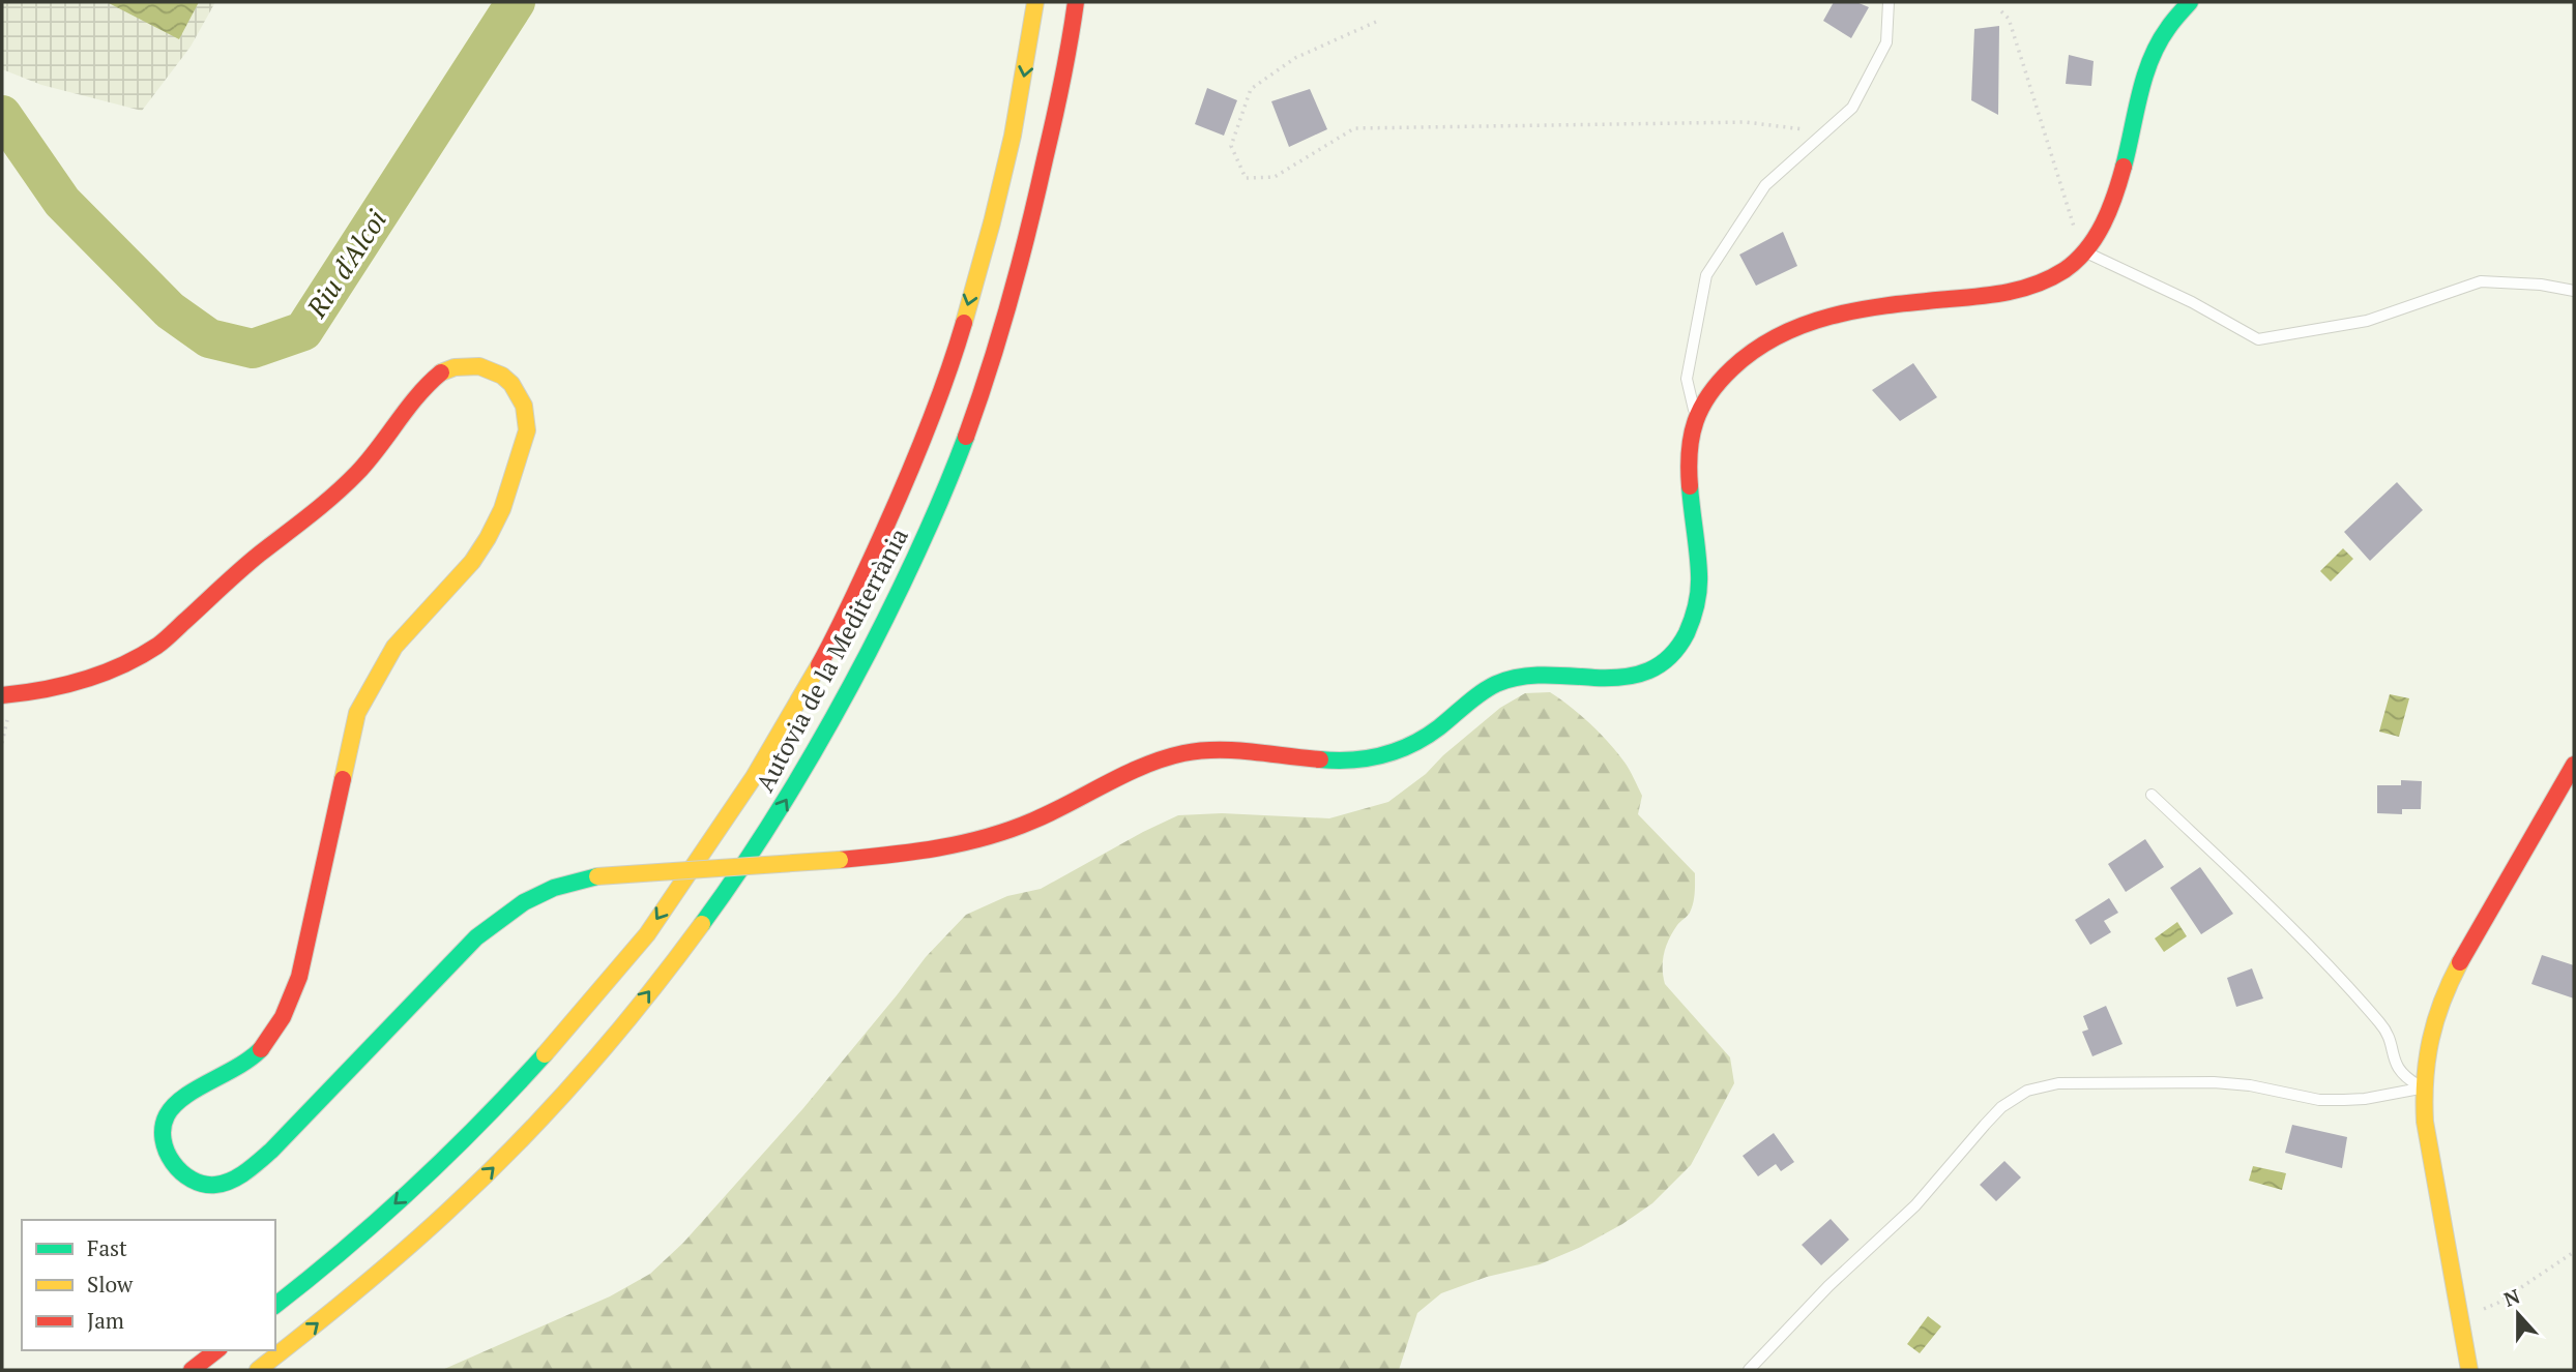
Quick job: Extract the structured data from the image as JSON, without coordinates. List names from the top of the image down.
{
  "streets": {
    "main road": ["Autovia de la Mediterrània"]
  },
  "water": ["Riu d'Alcoi"],
  "legend": ["Fast", "Slow", "Jam"],
  "north": "top"
}
